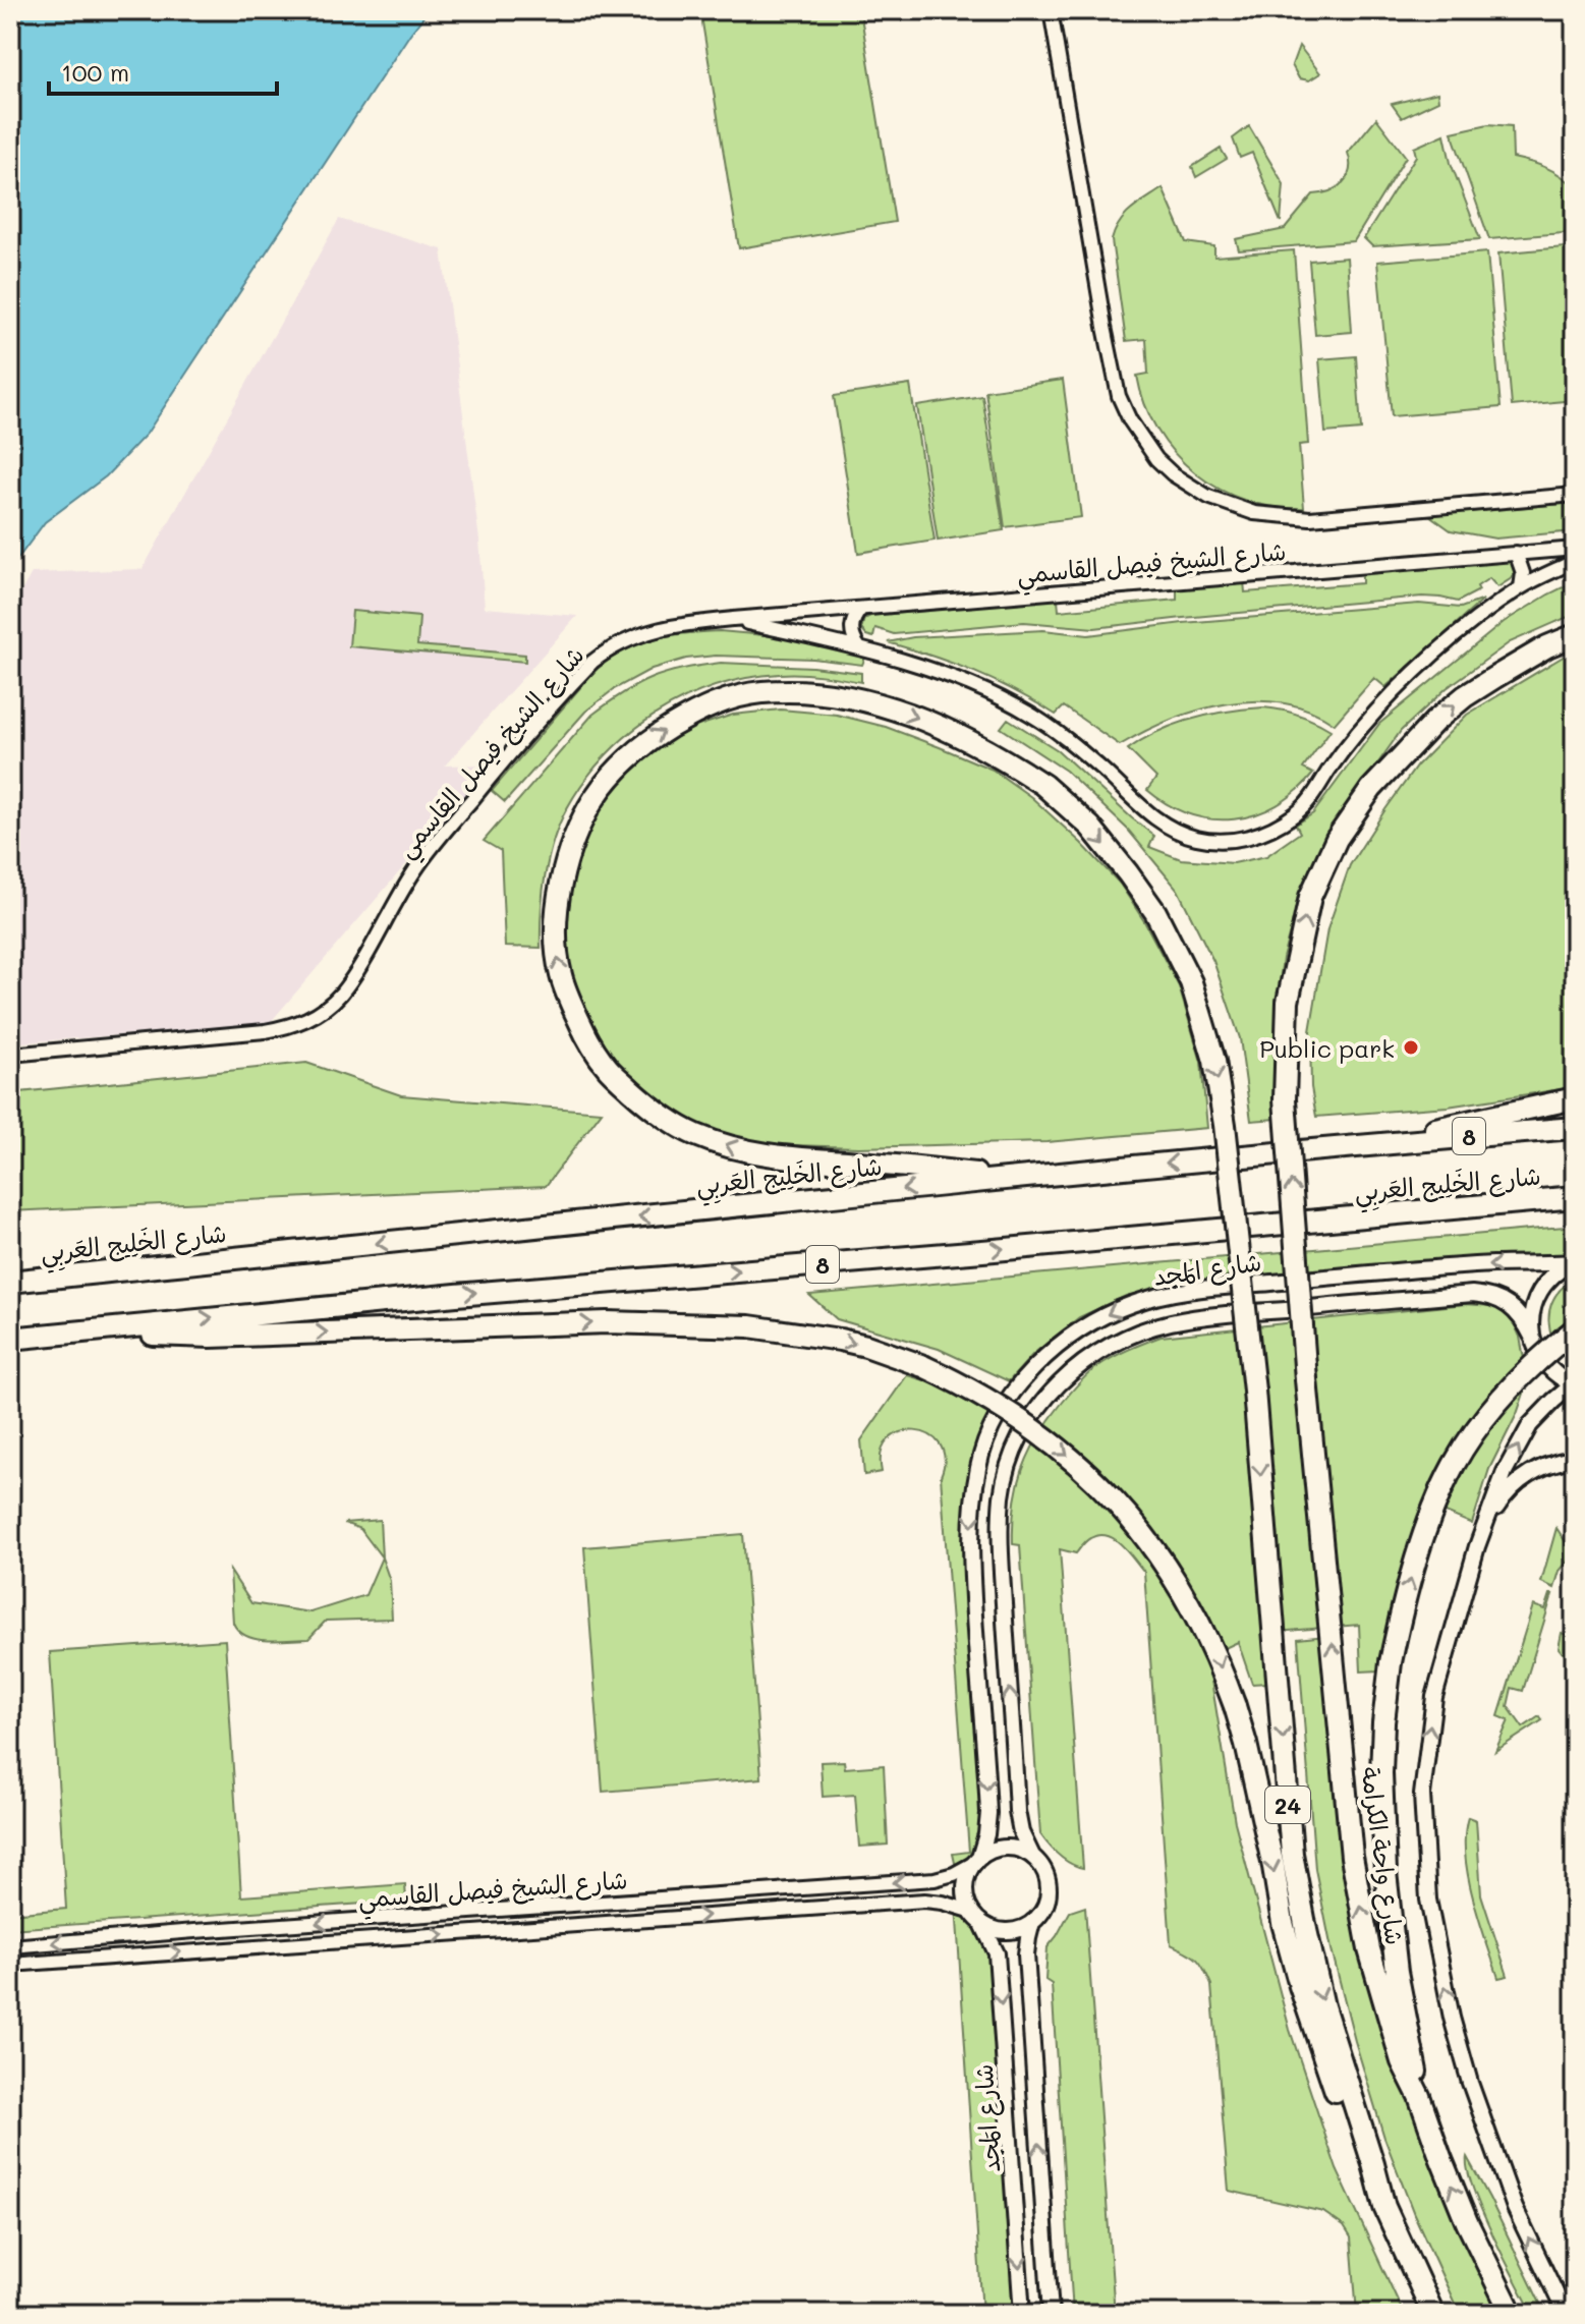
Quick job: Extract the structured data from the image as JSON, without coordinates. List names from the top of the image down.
{
  "streets": {
    "highway": [
      "8",
      "شارع الخَلِيج العَربِي",
      "24",
      "شارع واحة الكرامة"
    ],
    "street": ["شارع الشيخ فيصل القاسمي", "شارع المَجد"]
  },
  "crossings": [
    ["شارع الشيخ فيصل القاسمي", "شارع المَجد"],
    ["شارع الخَلِيج العَربِي", "24"]
  ],
  "places": ["Public park"],
  "scale_bar": "100 m"
}
